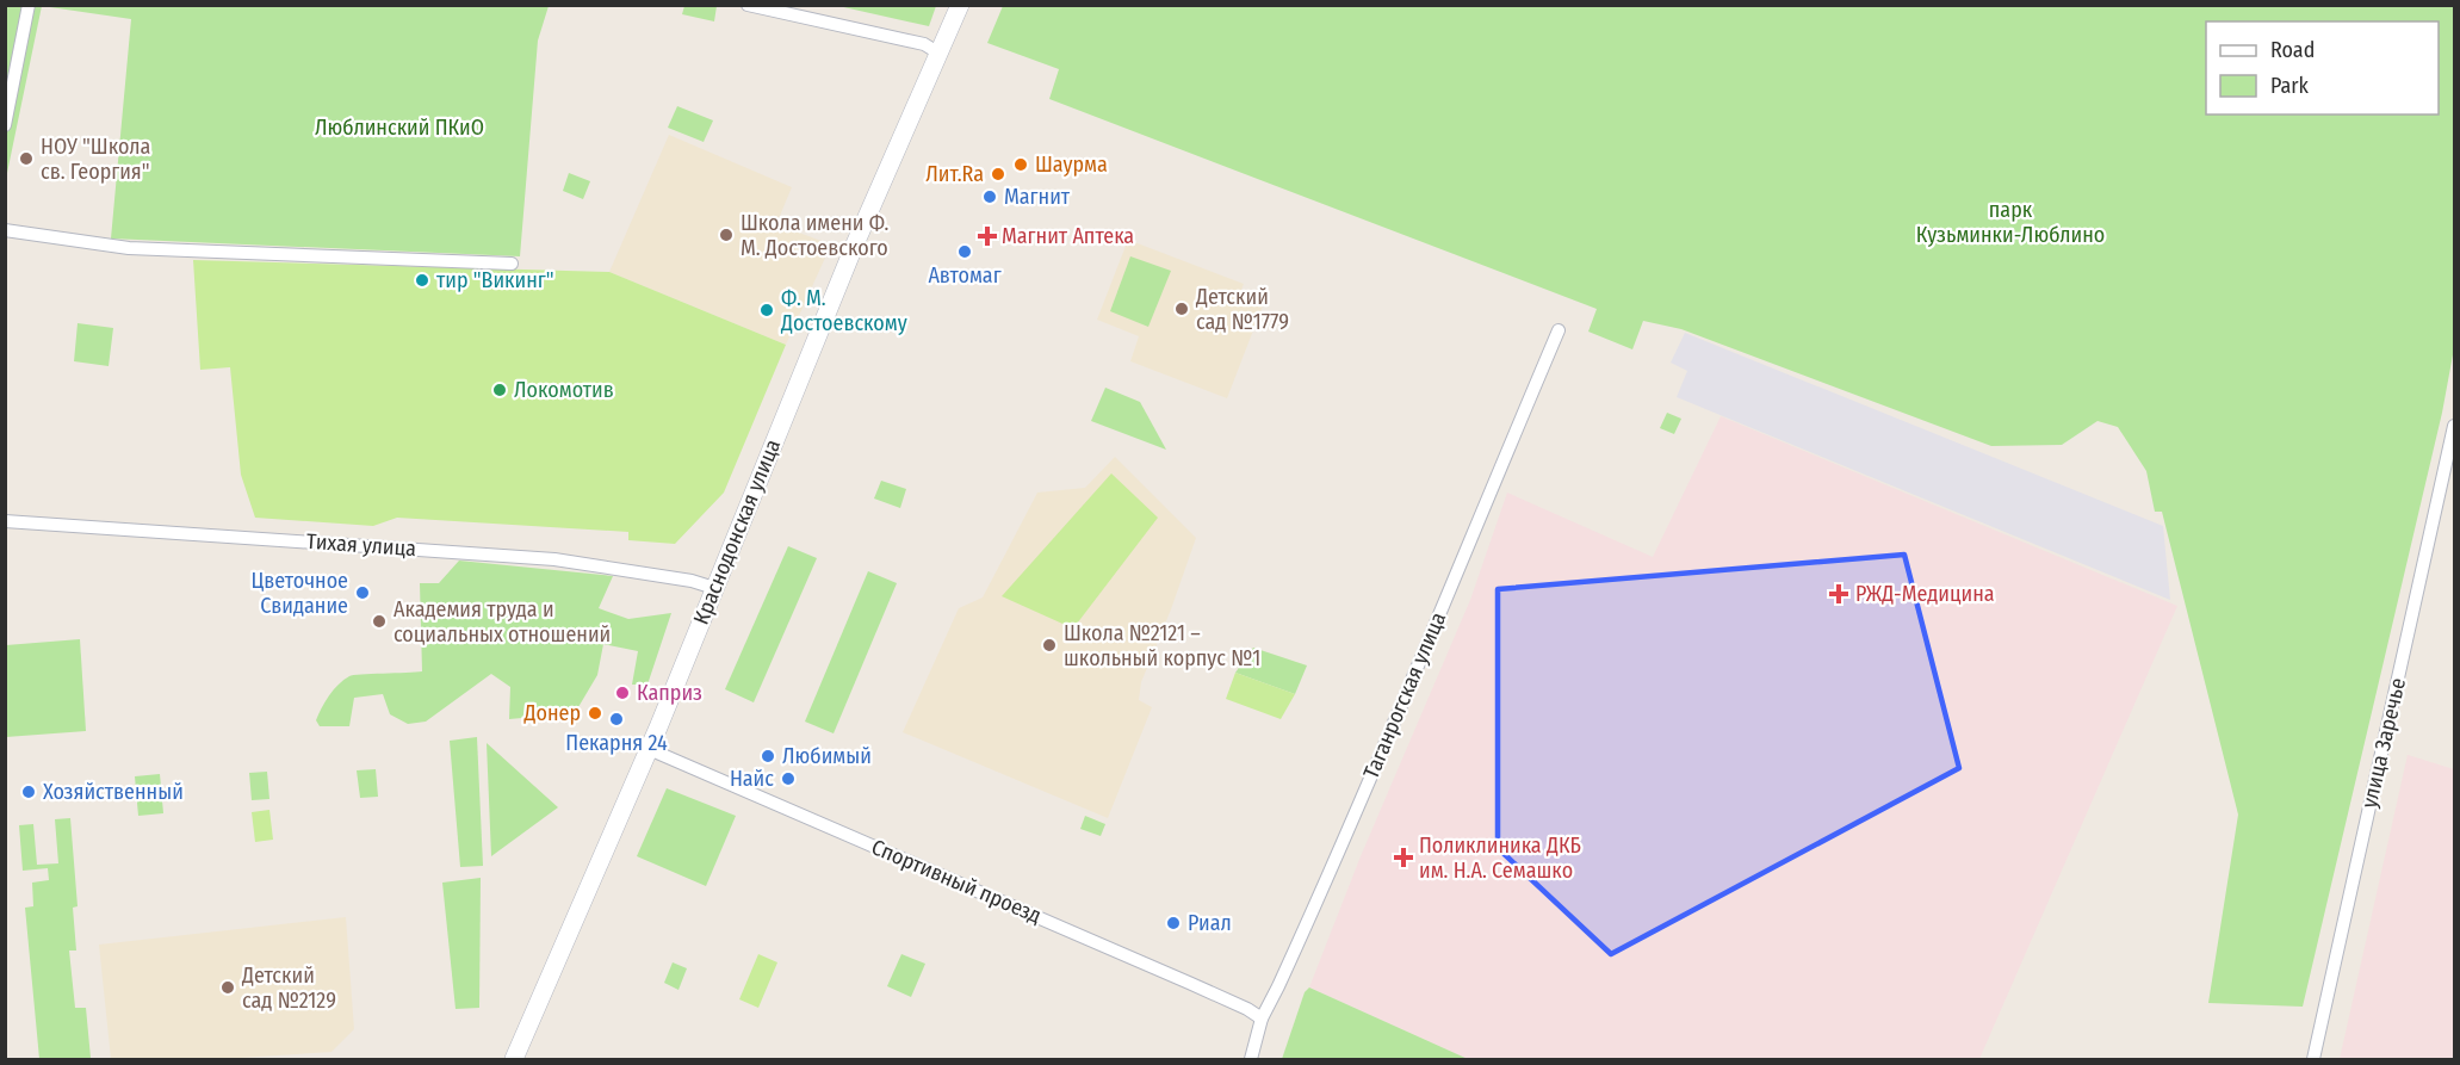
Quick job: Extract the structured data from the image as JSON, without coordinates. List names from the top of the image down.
{
  "streets": {
    "main road": ["Краснодонская улица"],
    "street": [
      "Тихая улица",
      "Таганрогская улица",
      "улица Заречье",
      "Спортивный проезд"
    ]
  },
  "crossings": [
    ["Краснодонская улица", "Тихая улица"],
    ["Краснодонская улица", "Спортивный проезд"],
    ["Таганрогская улица", "Спортивный проезд"]
  ],
  "parks": ["Люблинский ПКиО", "парк Кузьминки-Люблино"],
  "places": {
    "other": [
      "НОУ \"Школа св. Георгия\"",
      "Шаурма",
      "Лит.Ra",
      "Магнит",
      "Школа имени Ф. М. Достоевского",
      "Автомаг",
      "тир \"Викинг\"",
      "Детский сад №1779",
      "Ф. М. Достоевскому",
      "Локомотив",
      "Цветочное Свидание",
      "Академия труда и социальных отношений",
      "Школа №2121 – школьный корпус №1",
      "Каприз",
      "Донер",
      "Пекарня 24",
      "Любимый",
      "Найс",
      "Хозяйственный",
      "Риал",
      "Детский сад №2129"
    ],
    "health": ["Магнит Аптека", "РЖД-Медицина", "Поликлиника ДКБ им. Н.А. Семашко"]
  },
  "legend": ["Road", "Park"]
}
